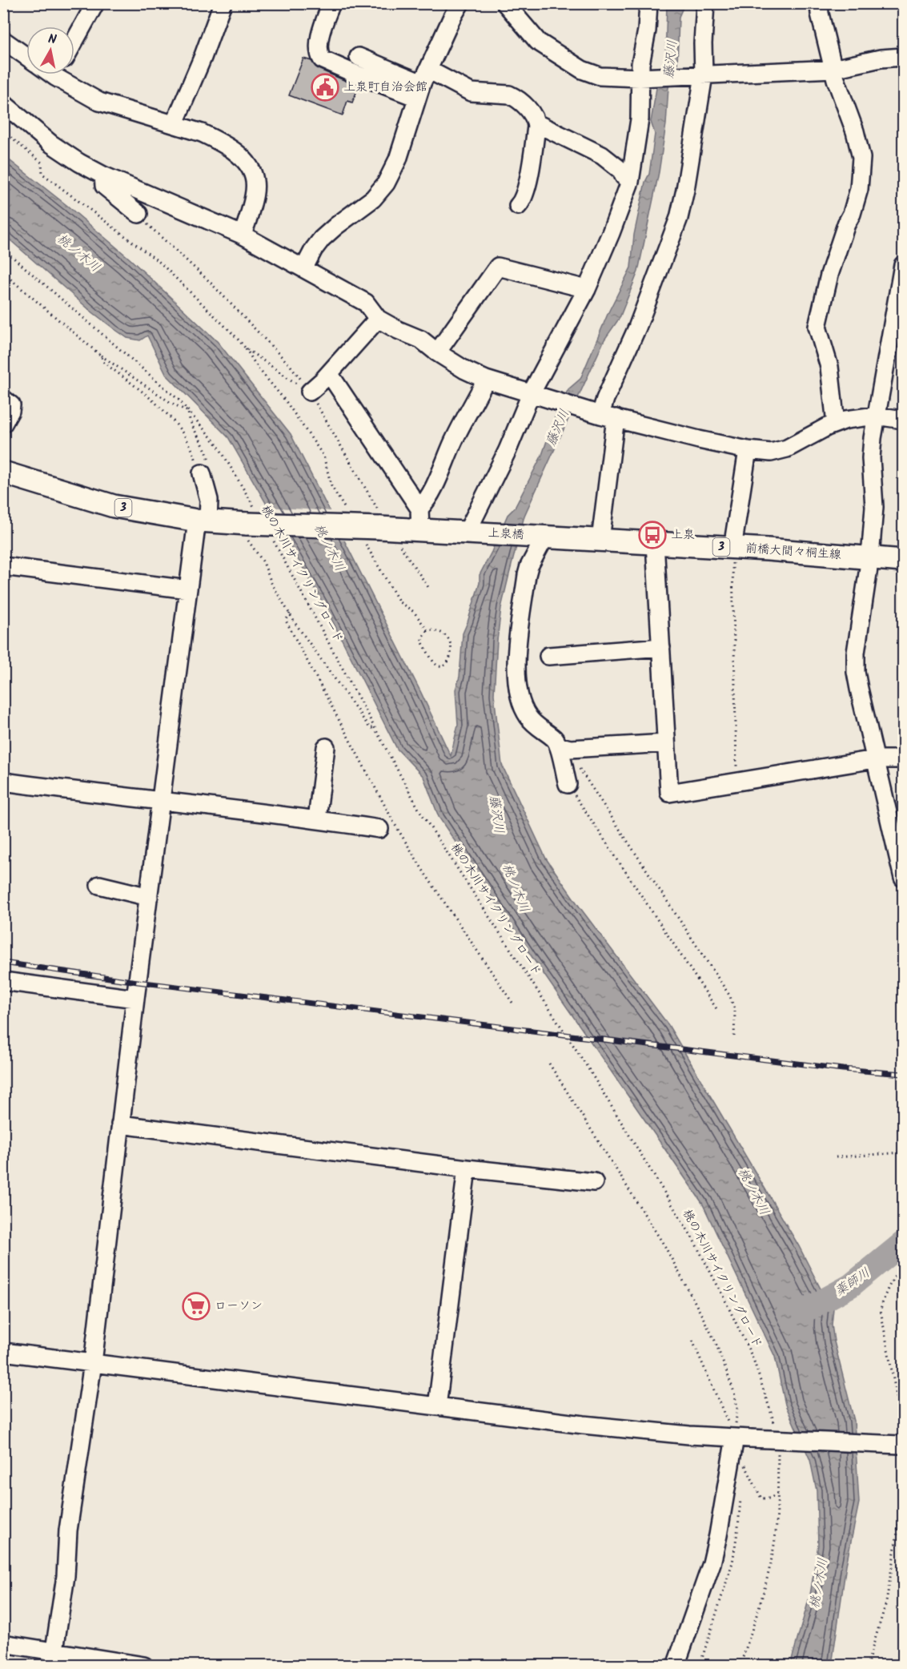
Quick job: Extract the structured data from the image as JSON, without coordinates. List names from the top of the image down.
{
  "streets": {
    "main road": ["3", "上泉橋", "前橋大間々桐生線"],
    "path": ["桃の木川サイクリングロード"]
  },
  "crossings": [
    ["3", "上泉橋"],
    ["3", "桃の木川サイクリングロード"],
    ["上泉橋", "前橋大間々桐生線"]
  ],
  "water": ["藤沢川", "桃ノ木川", "薬師川"],
  "places": {
    "public building": ["上泉町自治会館"],
    "bus stop": ["上泉"],
    "supermarket": ["ローソン"]
  },
  "north": "top"
}
